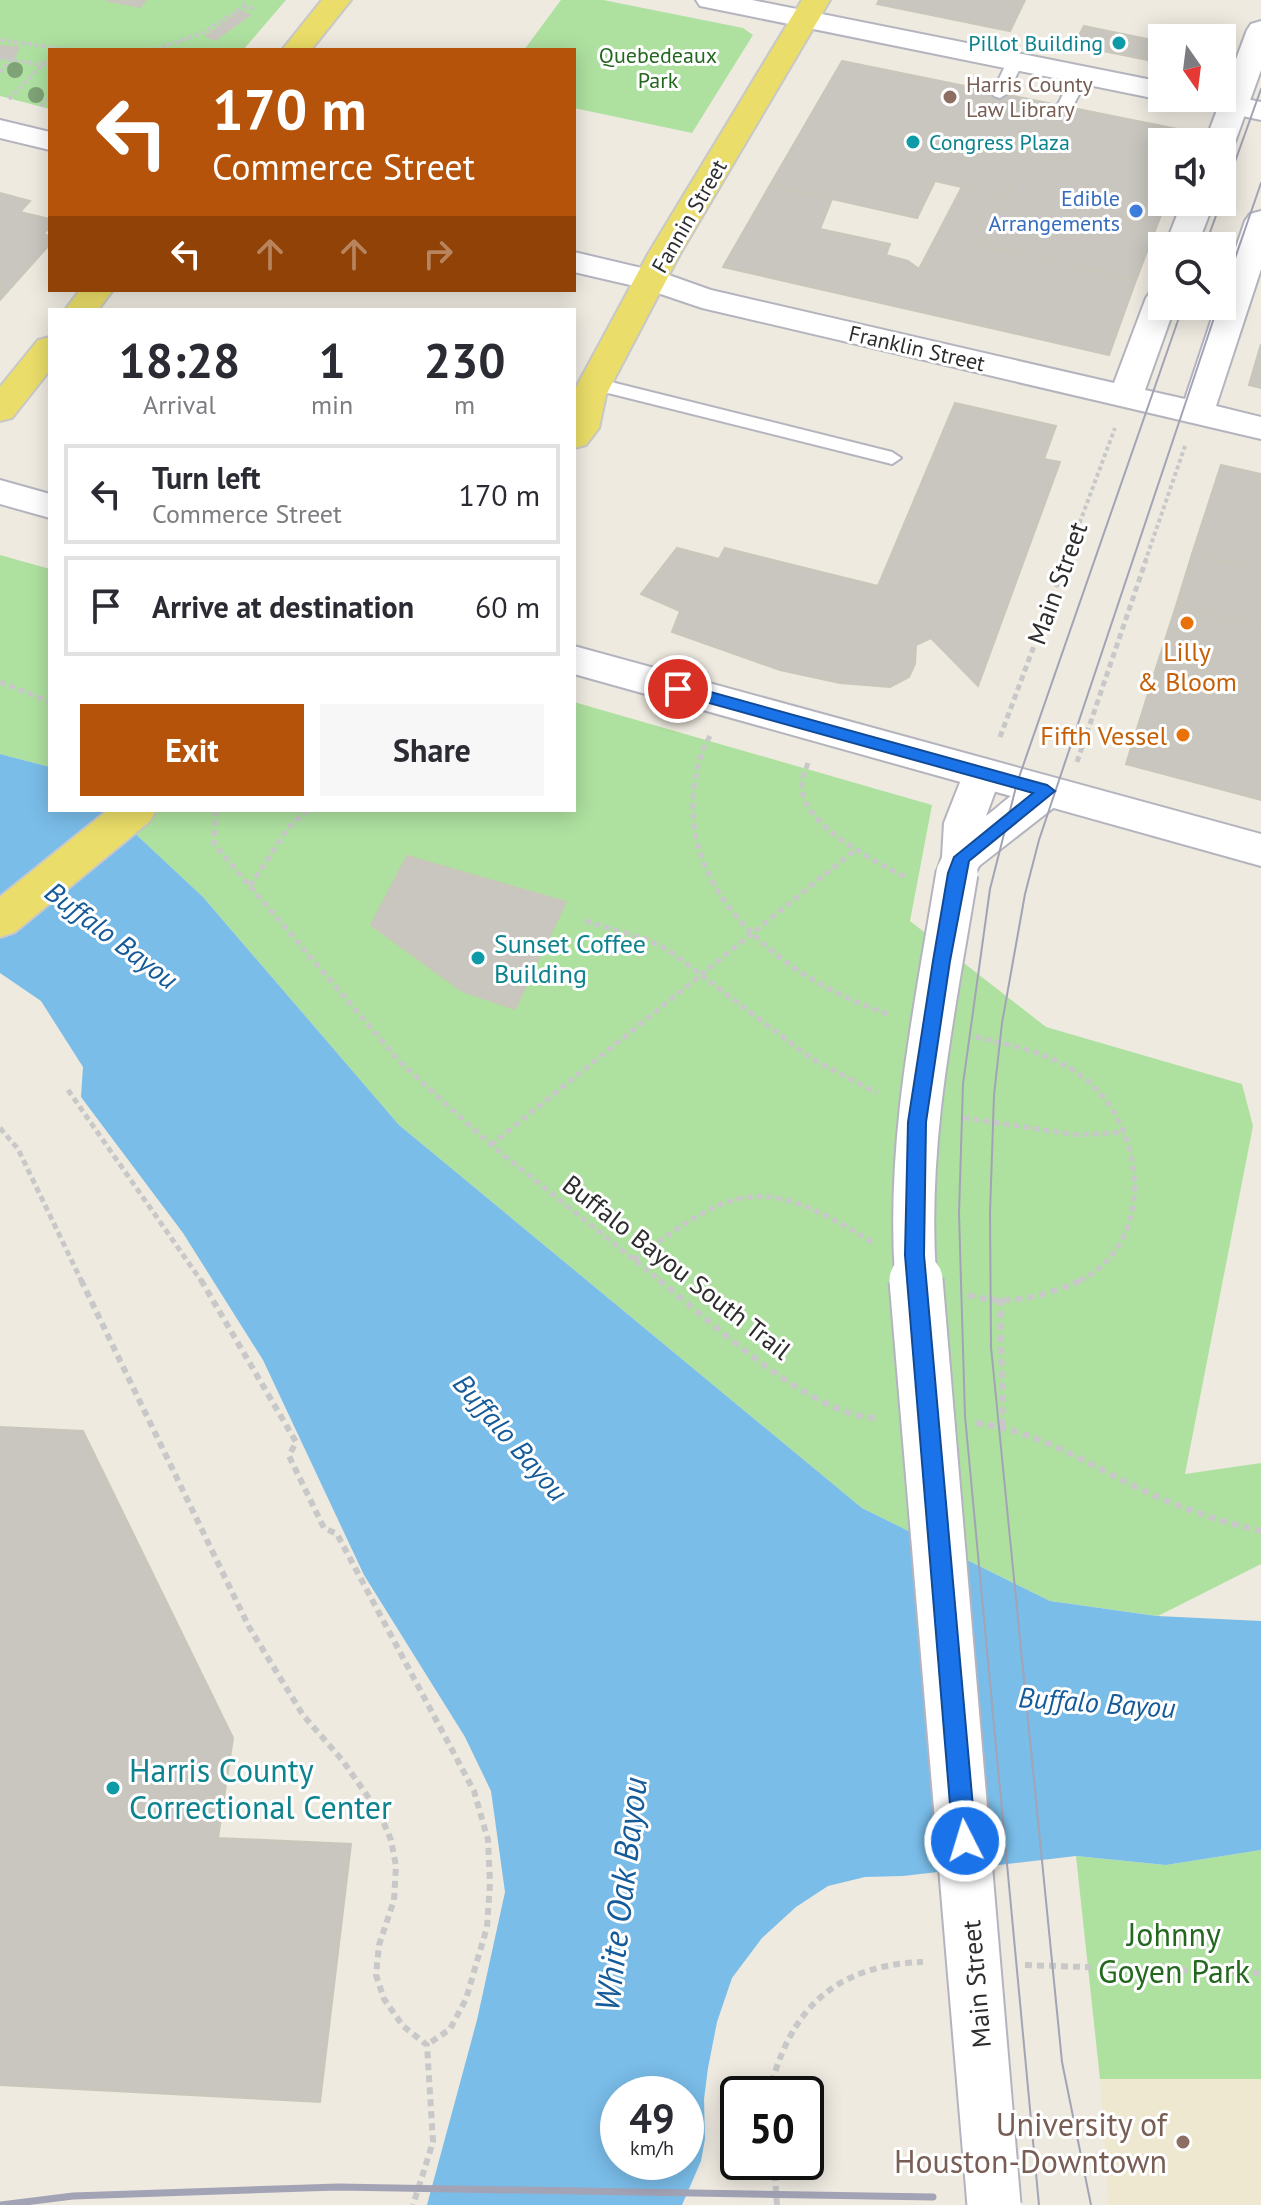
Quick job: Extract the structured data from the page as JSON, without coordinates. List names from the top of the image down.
{
  "streets": {
    "main road": ["Fannin Street", "Franklin Street", "Main Street"],
    "path": ["Buffalo Bayou South Trail"]
  },
  "crossings": [
    ["Fannin Street", "Franklin Street"],
    ["Franklin Street", "Main Street"]
  ],
  "water": ["Buffalo Bayou", "White Oak Bayou"],
  "parks": ["Quebedeaux Park", "Johnny Goyen Park"],
  "places": [
    "Pillot Building",
    "Harris County Law Library",
    "Congress Plaza",
    "Edible Arrangements",
    "Lilly & Bloom",
    "Fifth Vessel",
    "Sunset Coffee Building",
    "Harris County Correctional Center",
    "University of Houston-Downtown"
  ],
  "north": "bottom",
  "page": {
    "turn": ["170 m", "Commerce Street"],
    "eta": [
      "18:28",
      "Arrival",
      "1",
      "min",
      "230",
      "m"
    ],
    "list": [
      {
        "name": "Turn left",
        "note": "Commerce Street",
        "value": "170 m"
      },
      {
        "name": "Arrive at destination",
        "value": "60 m"
      }
    ],
    "buttons": ["Exit", "Share"],
    "speed": "49 km/h",
    "limit": "50"
  }
}
